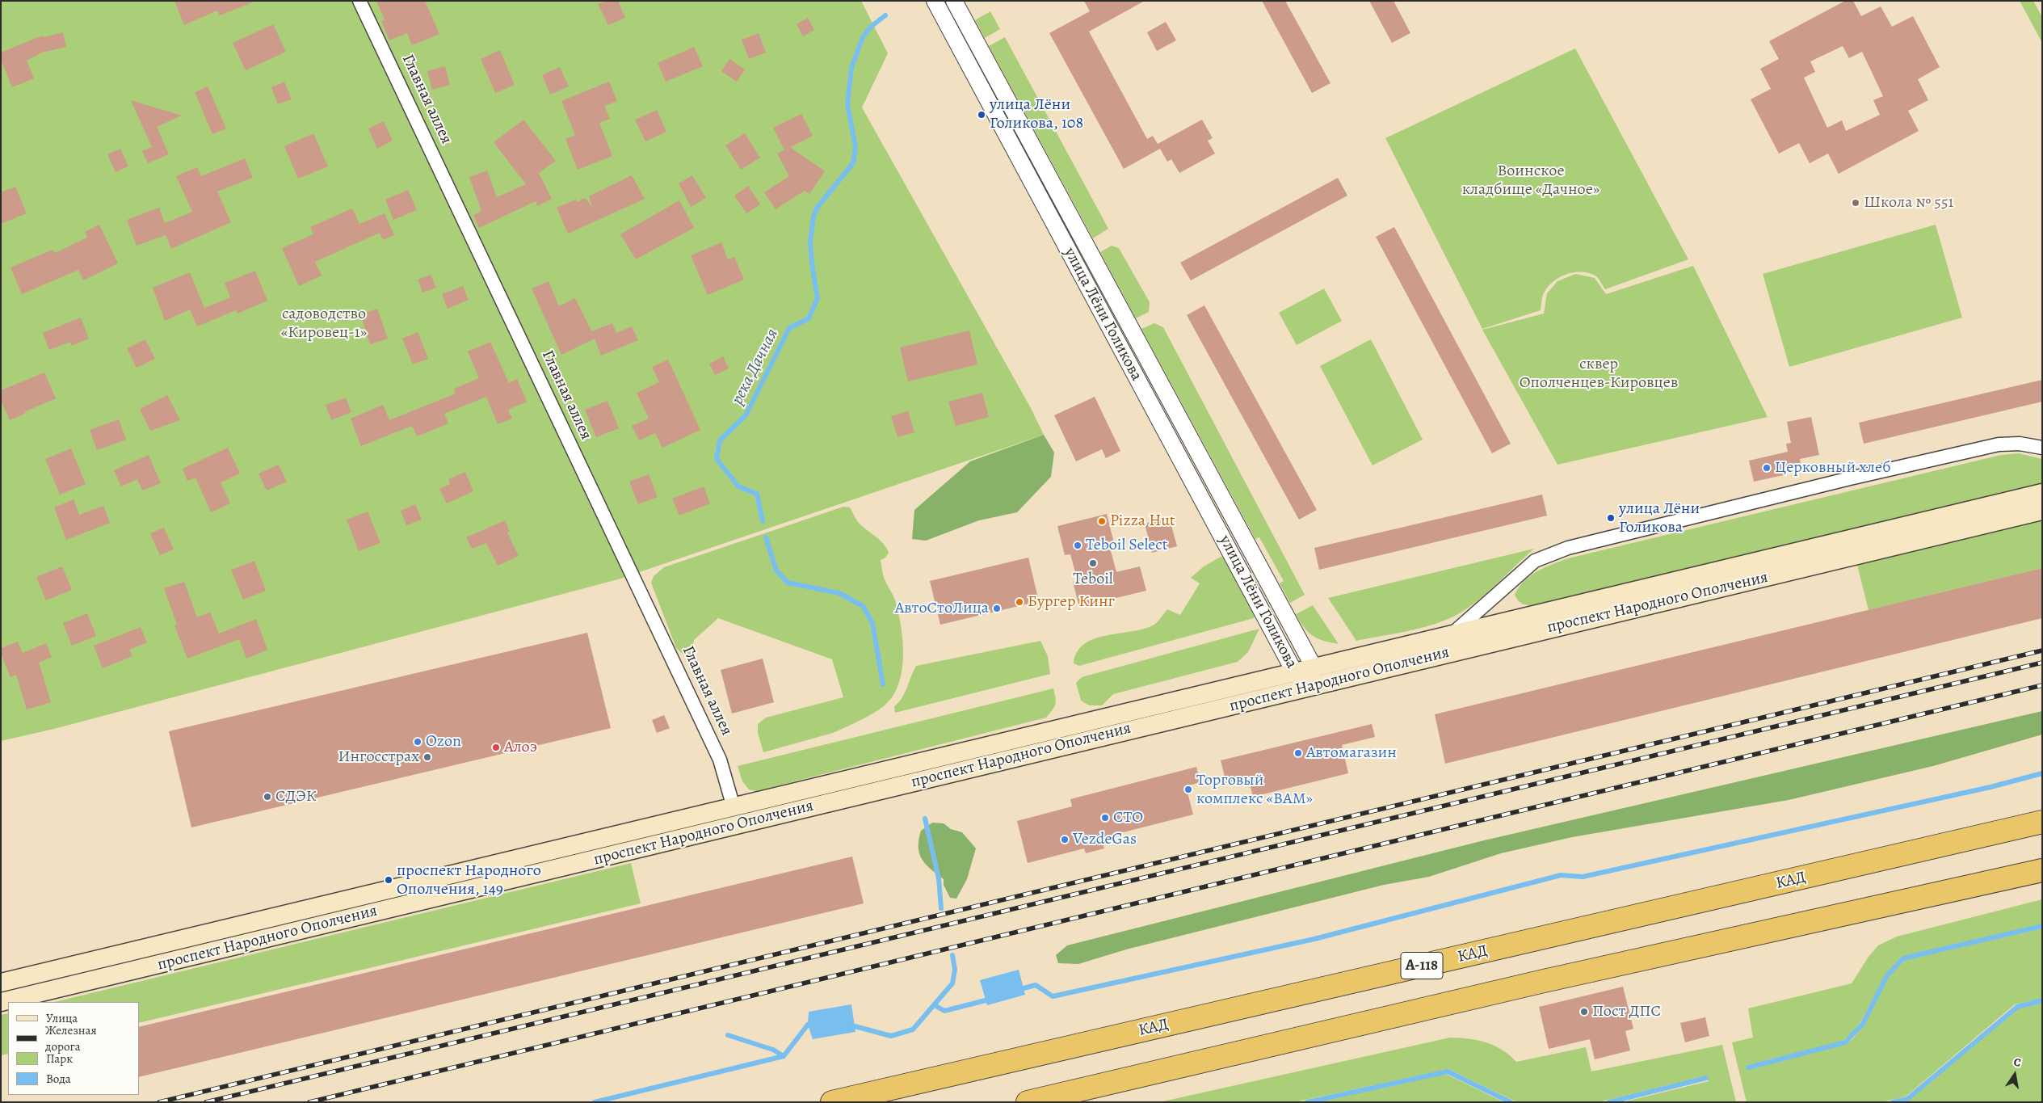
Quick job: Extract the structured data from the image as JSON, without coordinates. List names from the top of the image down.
{
  "streets": {
    "highway": ["КАД", "А-118"],
    "main road": ["проспект Народного Ополчения"],
    "street": ["Главная аллея", "улица Лёни Голикова"]
  },
  "crossings": [
    ["Главная аллея", "проспект Народного Ополчения"],
    ["улица Лёни Голикова", "проспект Народного Ополчения"]
  ],
  "water": ["река Дачная"],
  "parks": ["Воинское кладбище «Дачное»", "садоводство «Кировец-1»", "сквер Ополченцев-Кировцев"],
  "places": [
    "улица Лёни Голикова, 108",
    "Школа № 551",
    "Церковный хлеб",
    "улица Лёни Голикова",
    "Pizza Hut",
    "Teboil Select",
    "Teboil",
    "Бургер Кинг",
    "АвтоСтоЛица",
    "Ozon",
    "Алоэ",
    "Автомагазин",
    "Ингосстрах",
    "Торговый комплекс «ВАМ»",
    "СДЭК",
    "СТО",
    "VezdeGas",
    "проспект Народного Ополчения, 149",
    "Пост ДПС"
  ],
  "legend": [
    "Улица",
    "Железная дорога",
    "Парк",
    "Вода"
  ],
  "north": "top"
}
